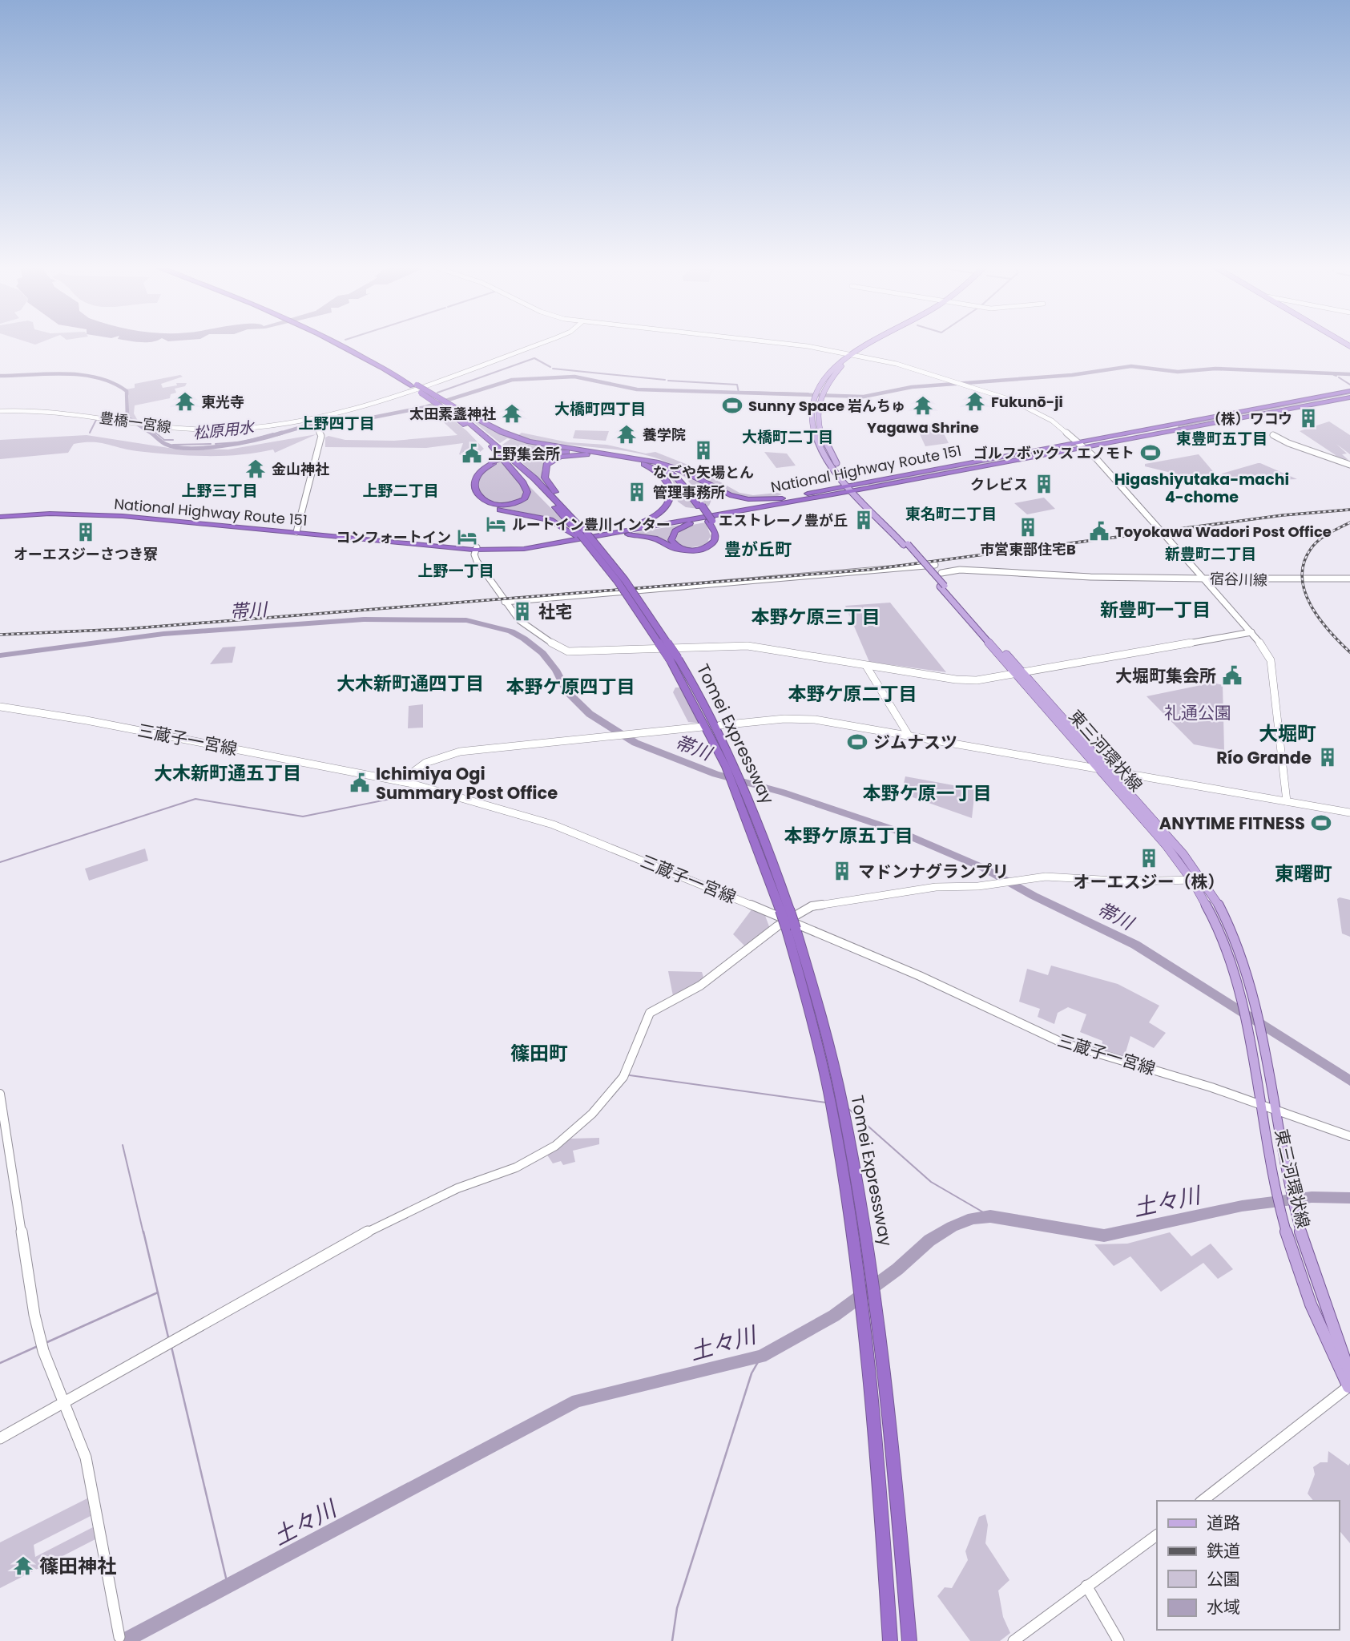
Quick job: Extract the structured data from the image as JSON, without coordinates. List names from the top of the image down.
{
  "streets": {
    "highway": ["National Highway Route 151", "Tomei Expressway"],
    "main road": [
      "豊橋一宮線",
      "宿谷川線",
      "三蔵子一宮線",
      "東三河環状線"
    ]
  },
  "crossings": [
    ["National Highway Route 151", "宿谷川線"],
    ["National Highway Route 151", "東三河環状線"],
    ["宿谷川線", "東三河環状線"],
    ["Tomei Expressway", "三蔵子一宮線"],
    ["三蔵子一宮線", "東三河環状線"]
  ],
  "districts": [
    "大橋町四丁目",
    "上野四丁目",
    "大橋町二丁目",
    "東豊町五丁目",
    "Higashiyutaka-machi 4-chome",
    "上野三丁目",
    "上野二丁目",
    "東名町二丁目",
    "豊が丘町",
    "新豊町二丁目",
    "上野一丁目",
    "新豊町一丁目",
    "本野ケ原三丁目",
    "大木新町通四丁目",
    "本野ケ原四丁目",
    "本野ケ原二丁目",
    "大堀町",
    "大木新町通五丁目",
    "本野ケ原一丁目",
    "本野ケ原五丁目",
    "東曙町",
    "篠田町"
  ],
  "water": ["松原用水", "帯川", "土々川"],
  "parks": ["礼通公園"],
  "places": {
    "temple": [
      "東光寺",
      "Fukunō-ji",
      "Yagawa Shrine",
      "太田素盞神社",
      "養学院",
      "金山神社",
      "篠田神社"
    ],
    "sports": [
      "Sunny Space 岩んちゅ",
      "ゴルフボックス エノモト",
      "ジムナスツ",
      "ANYTIME FITNESS"
    ],
    "building": [
      "（株）ワコウ",
      "なごや矢場とん",
      "クレビス",
      "管理事務所",
      "エストレーノ豊が丘",
      "市営東部住宅B",
      "オーエスジーさつき寮",
      "社宅",
      "Río Grande",
      "オーエスジー（株）",
      "マドンナグランプリ"
    ],
    "public building": [
      "上野集会所",
      "Toyokawa Wadori Post Office",
      "大堀町集会所",
      "Ichimiya Ogi Summary Post Office"
    ],
    "hotel": ["ルートイン豊川インター", "コンフォートイン"]
  },
  "legend": [
    "道路",
    "鉄道",
    "公園",
    "水域"
  ]
}
